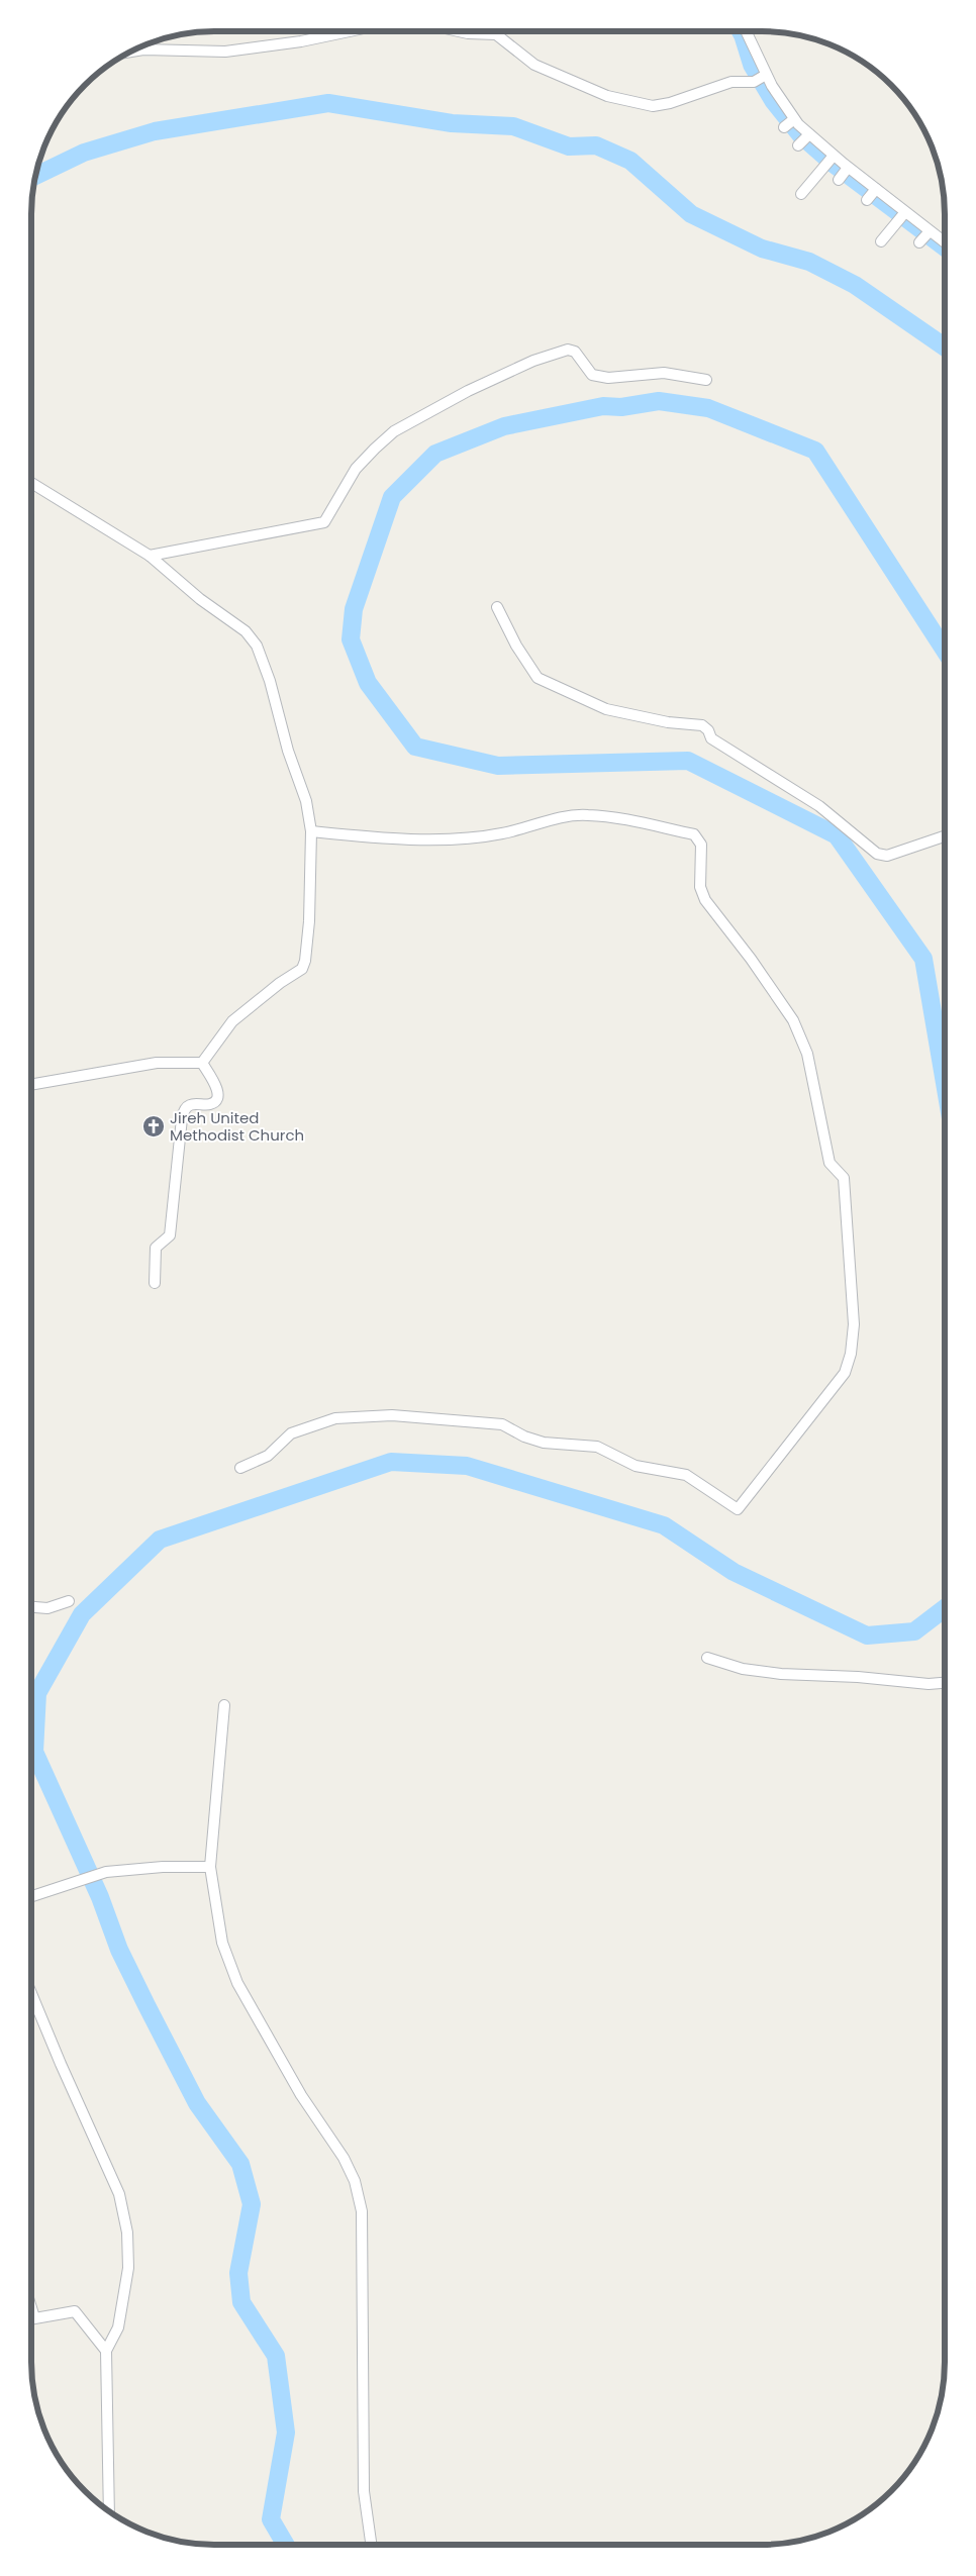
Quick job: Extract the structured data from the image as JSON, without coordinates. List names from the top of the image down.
{
  "places": {
    "church": ["Jireh United Methodist Church"]
  }
}
